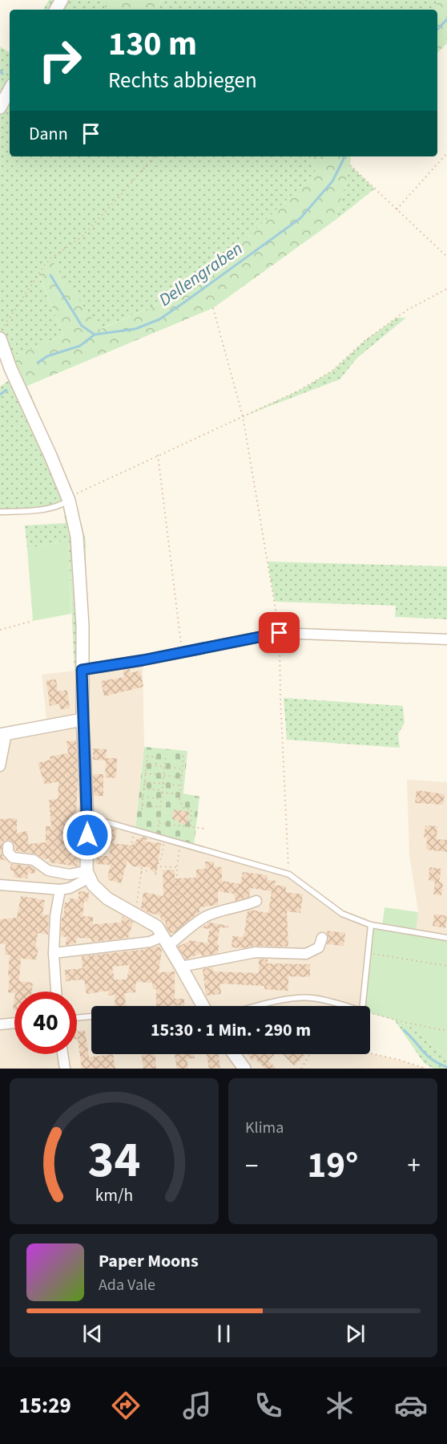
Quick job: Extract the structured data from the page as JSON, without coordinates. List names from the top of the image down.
{
  "water": ["Dellengraben"],
  "page": {
    "turn": ["130 m", "Rechts abbiegen"],
    "then": "Dann",
    "limit": "40",
    "trip": "15:30 · 1 Min. · 290 m",
    "tile": "Klima",
    "heat": ["−", "19°", "+"],
    "song": ["Paper Moons", "Ada Vale"],
    "tabs": "15:29",
    "gauge": ["34", "km/h"]
  }
}
